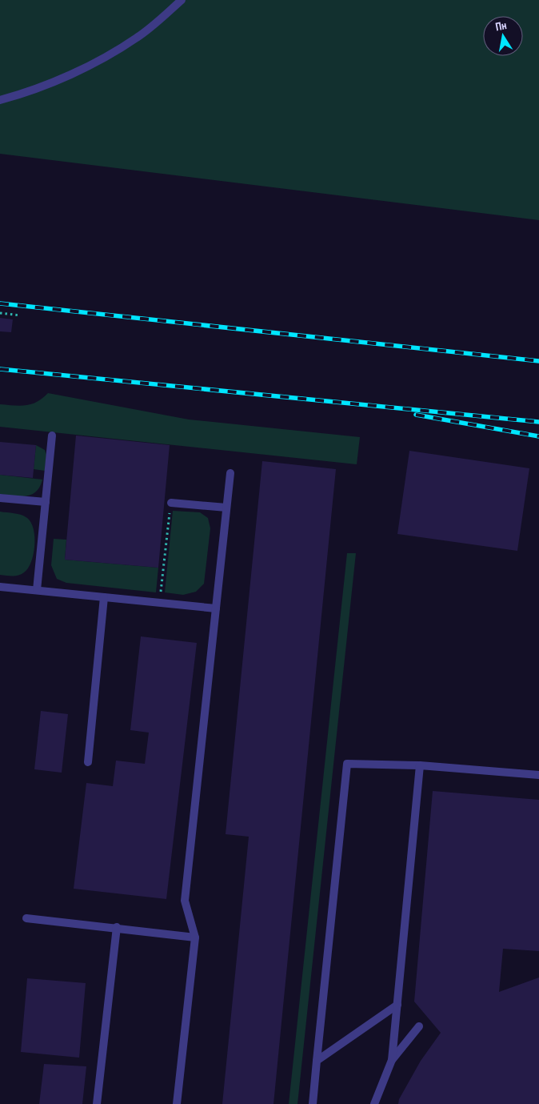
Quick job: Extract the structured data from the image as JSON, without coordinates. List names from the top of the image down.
{
  "north": "top"
}
